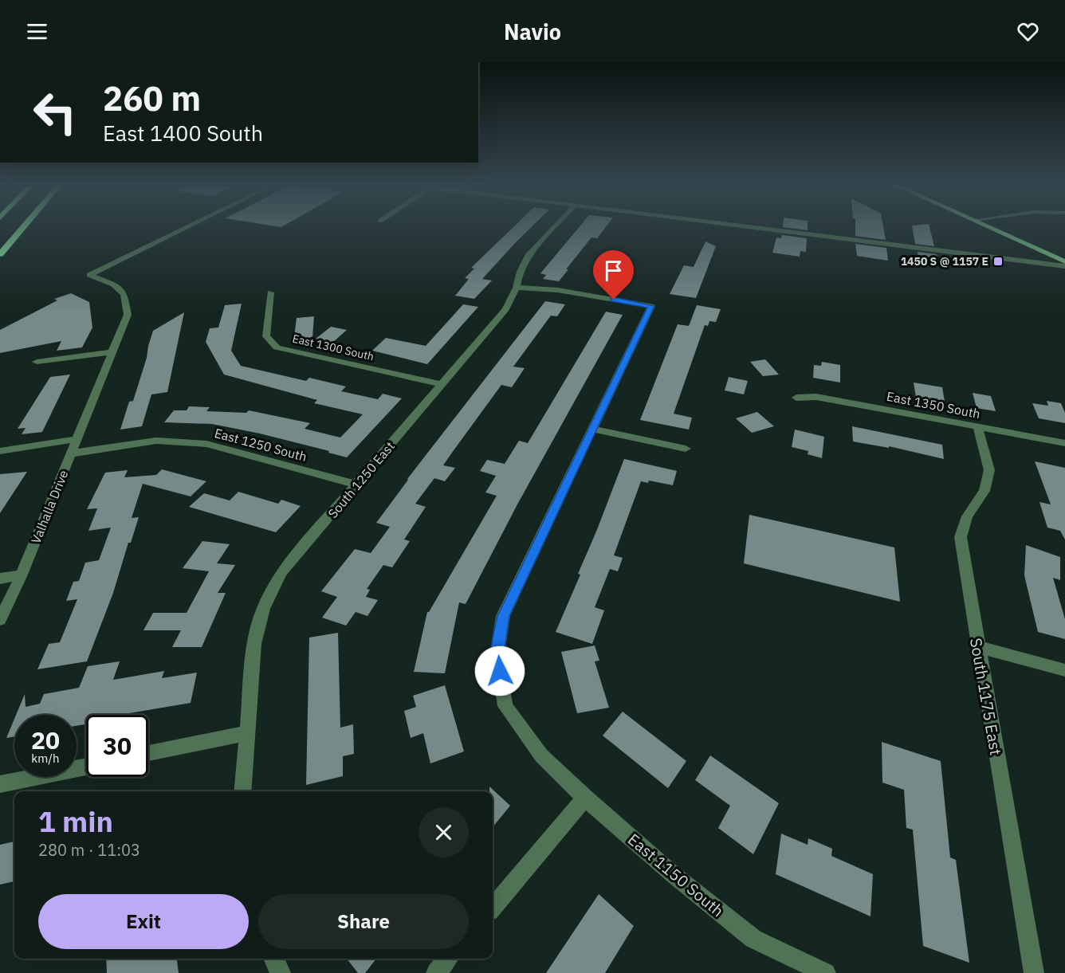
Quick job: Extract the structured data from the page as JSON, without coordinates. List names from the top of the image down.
{
  "streets": {
    "street": [
      "East 1300 South",
      "East 1350 South",
      "East 1250 South",
      "South 1250 East",
      "Valhalla Drive",
      "South 1175 East",
      "East 1150 South"
    ]
  },
  "crossings": [
    ["East 1300 South", "South 1250 East"],
    ["East 1350 South", "South 1175 East"],
    ["East 1250 South", "South 1250 East"],
    ["East 1250 South", "Valhalla Drive"],
    ["South 1250 East", "East 1150 South"]
  ],
  "places": {
    "transit": ["1450 S @ 1157 E"]
  },
  "page": {
    "header": "Navio",
    "turn": ["260 m", "East 1400 South"],
    "speed": "20 km/h",
    "limit": "30",
    "heading": ["1 min", "280 m · 11:03"],
    "buttons": ["Exit", "Share"]
  }
}
